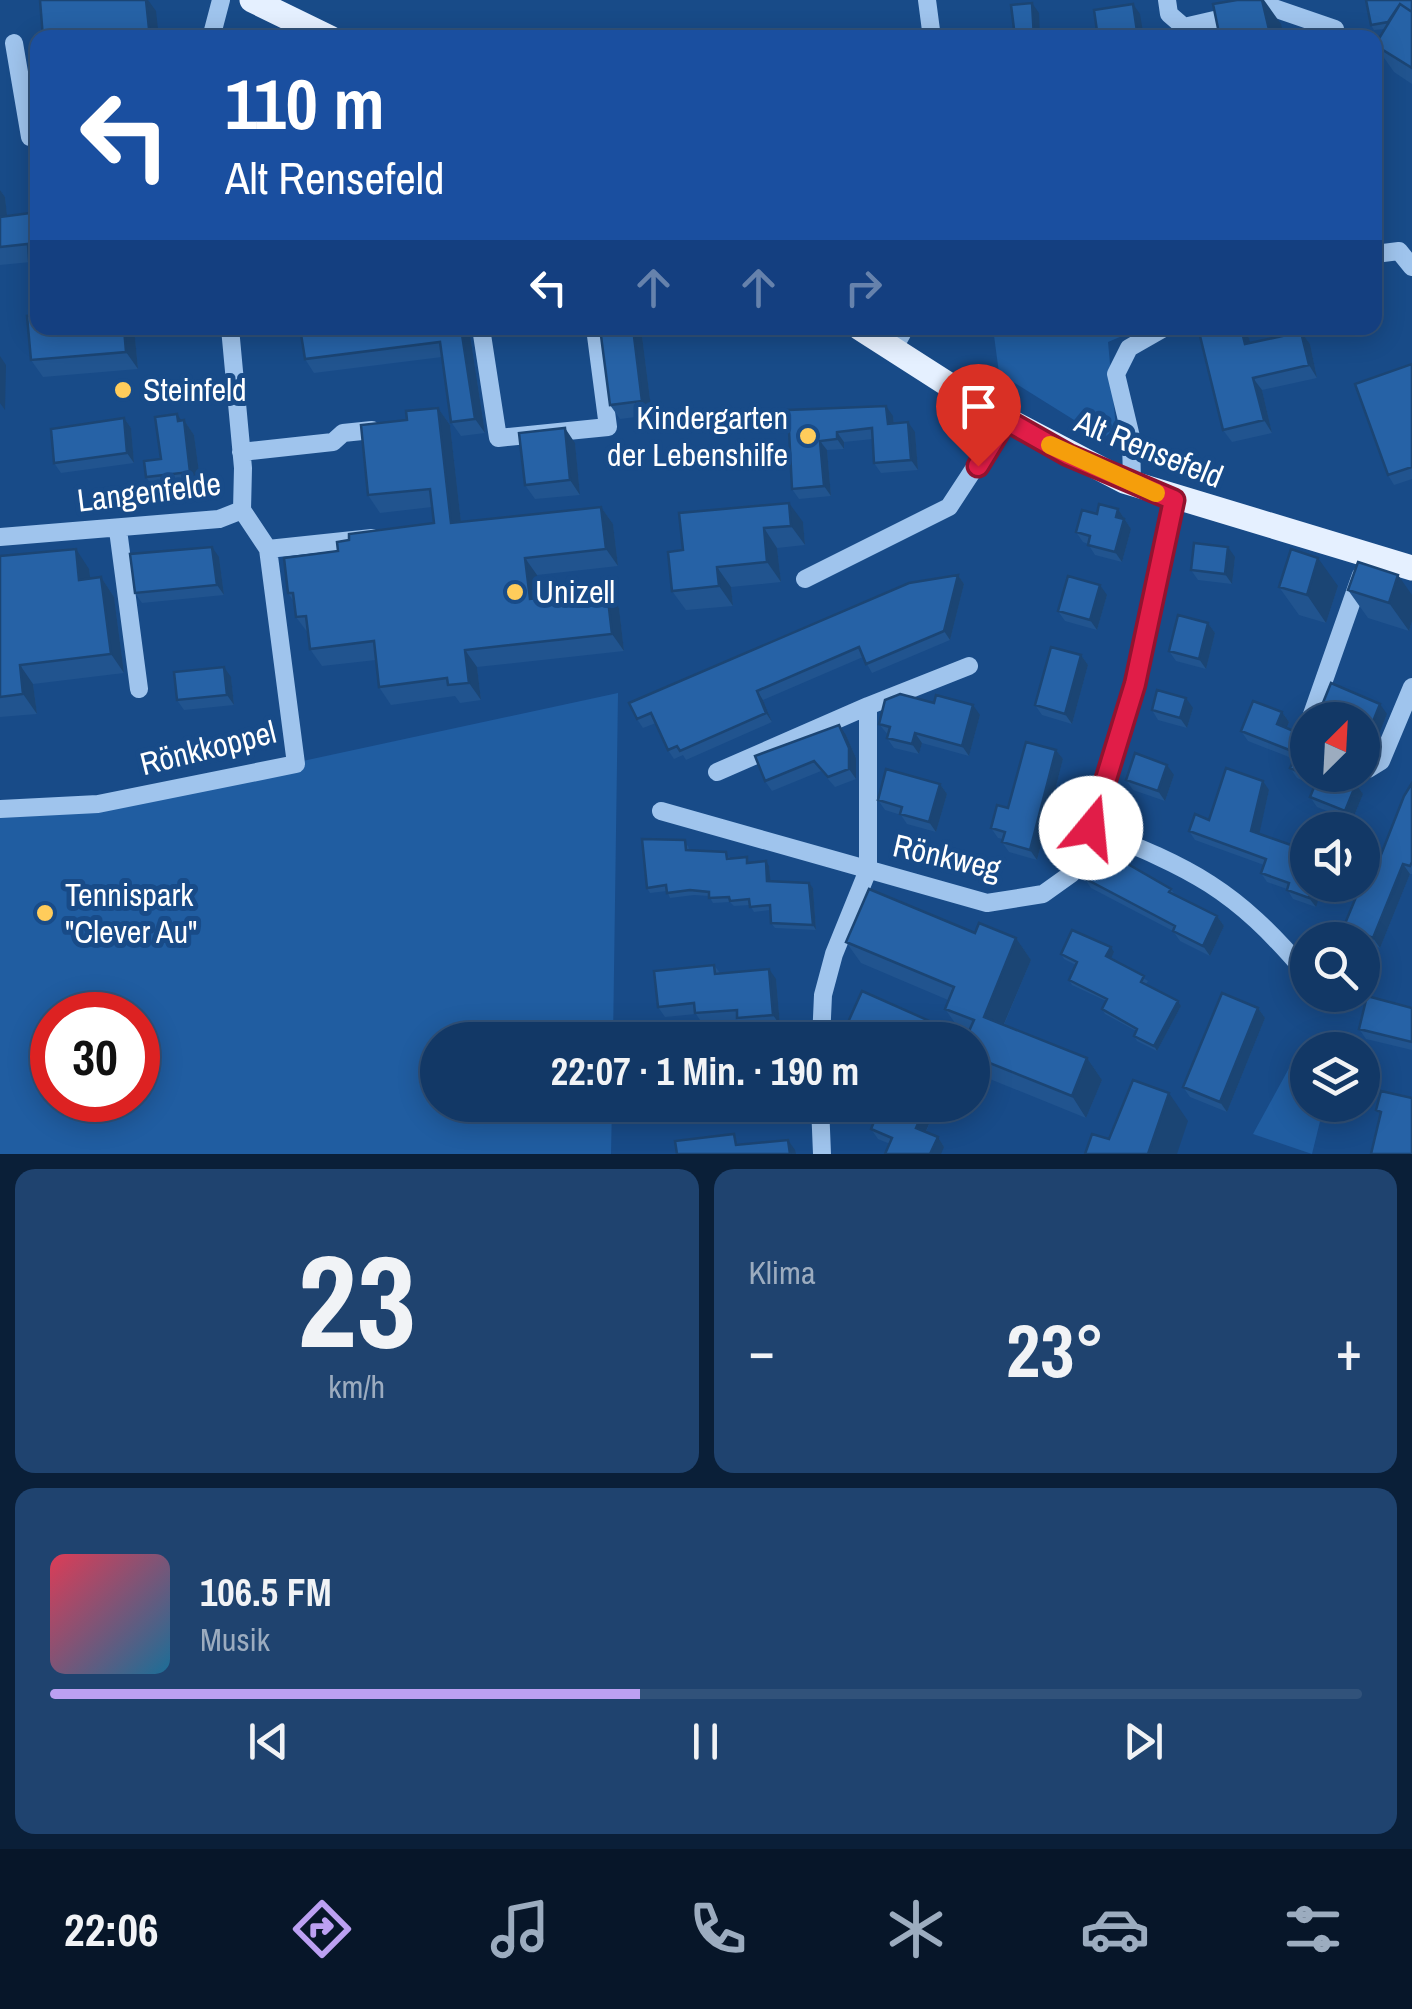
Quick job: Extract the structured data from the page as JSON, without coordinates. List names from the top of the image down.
{
  "streets": {
    "main road": ["Alt Rensefeld"],
    "street": ["Langenfelde", "Rönkkoppel", "Rönkweg"]
  },
  "crossings": [
    ["Alt Rensefeld", "Rönkweg"],
    ["Langenfelde", "Rönkkoppel"]
  ],
  "places": [
    "Steinfeld",
    "Kindergarten der Lebenshilfe",
    "Unizell",
    "Tennispark \"Clever Au\""
  ],
  "north": "top right",
  "page": {
    "turn": ["110 m", "Alt Rensefeld"],
    "limit": "30",
    "trip": "22:07 · 1 Min. · 190 m",
    "tile": [
      ["23", "km/h"],
      "Klima"
    ],
    "heat": ["−", "23°", "+"],
    "song": ["106.5 FM", "Musik"],
    "tabs": "22:06"
  }
}
